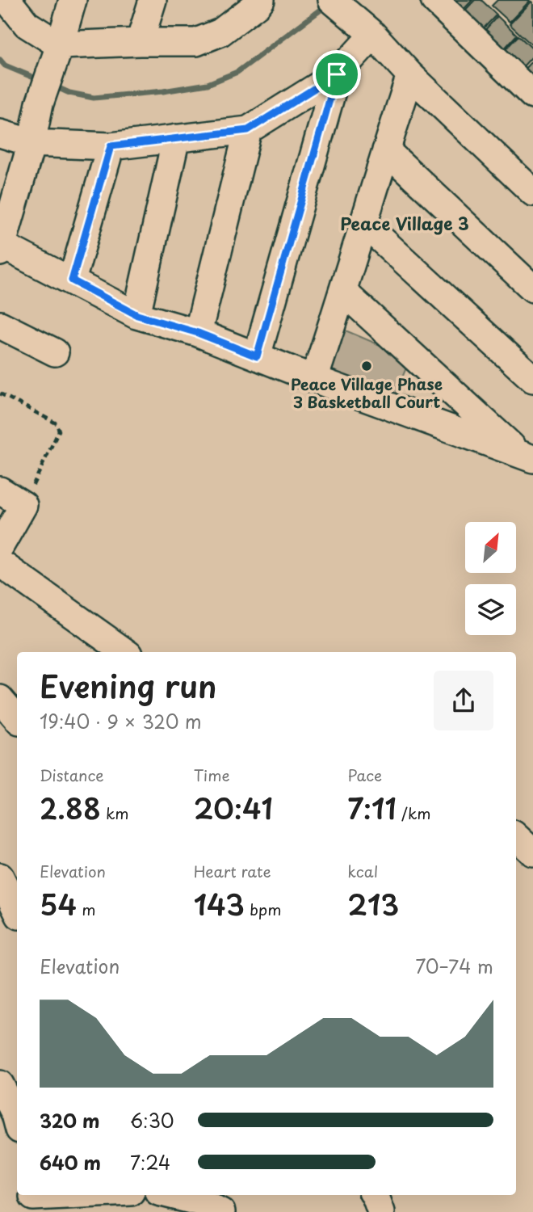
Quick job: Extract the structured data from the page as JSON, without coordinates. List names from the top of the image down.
{
  "districts": ["Peace Village 3"],
  "places": ["Peace Village Phase 3 Basketball Court"],
  "north": "top right",
  "page": {
    "heading": ["Evening run", "19:40 · 9 × 320 m"],
    "stats": [
      ["Distance", "2.88 km"],
      ["Time", "20:41"],
      ["Pace", "7:11 /km"],
      ["Elevation", "54 m"],
      ["Heart rate", "143 bpm"],
      ["kcal", "213"]
    ],
    "chart": ["Elevation", "70–74 m"],
    "list": [
      {
        "name": "320 m",
        "note": "6:30"
      },
      {
        "name": "640 m",
        "note": "7:24"
      }
    ]
  }
}
